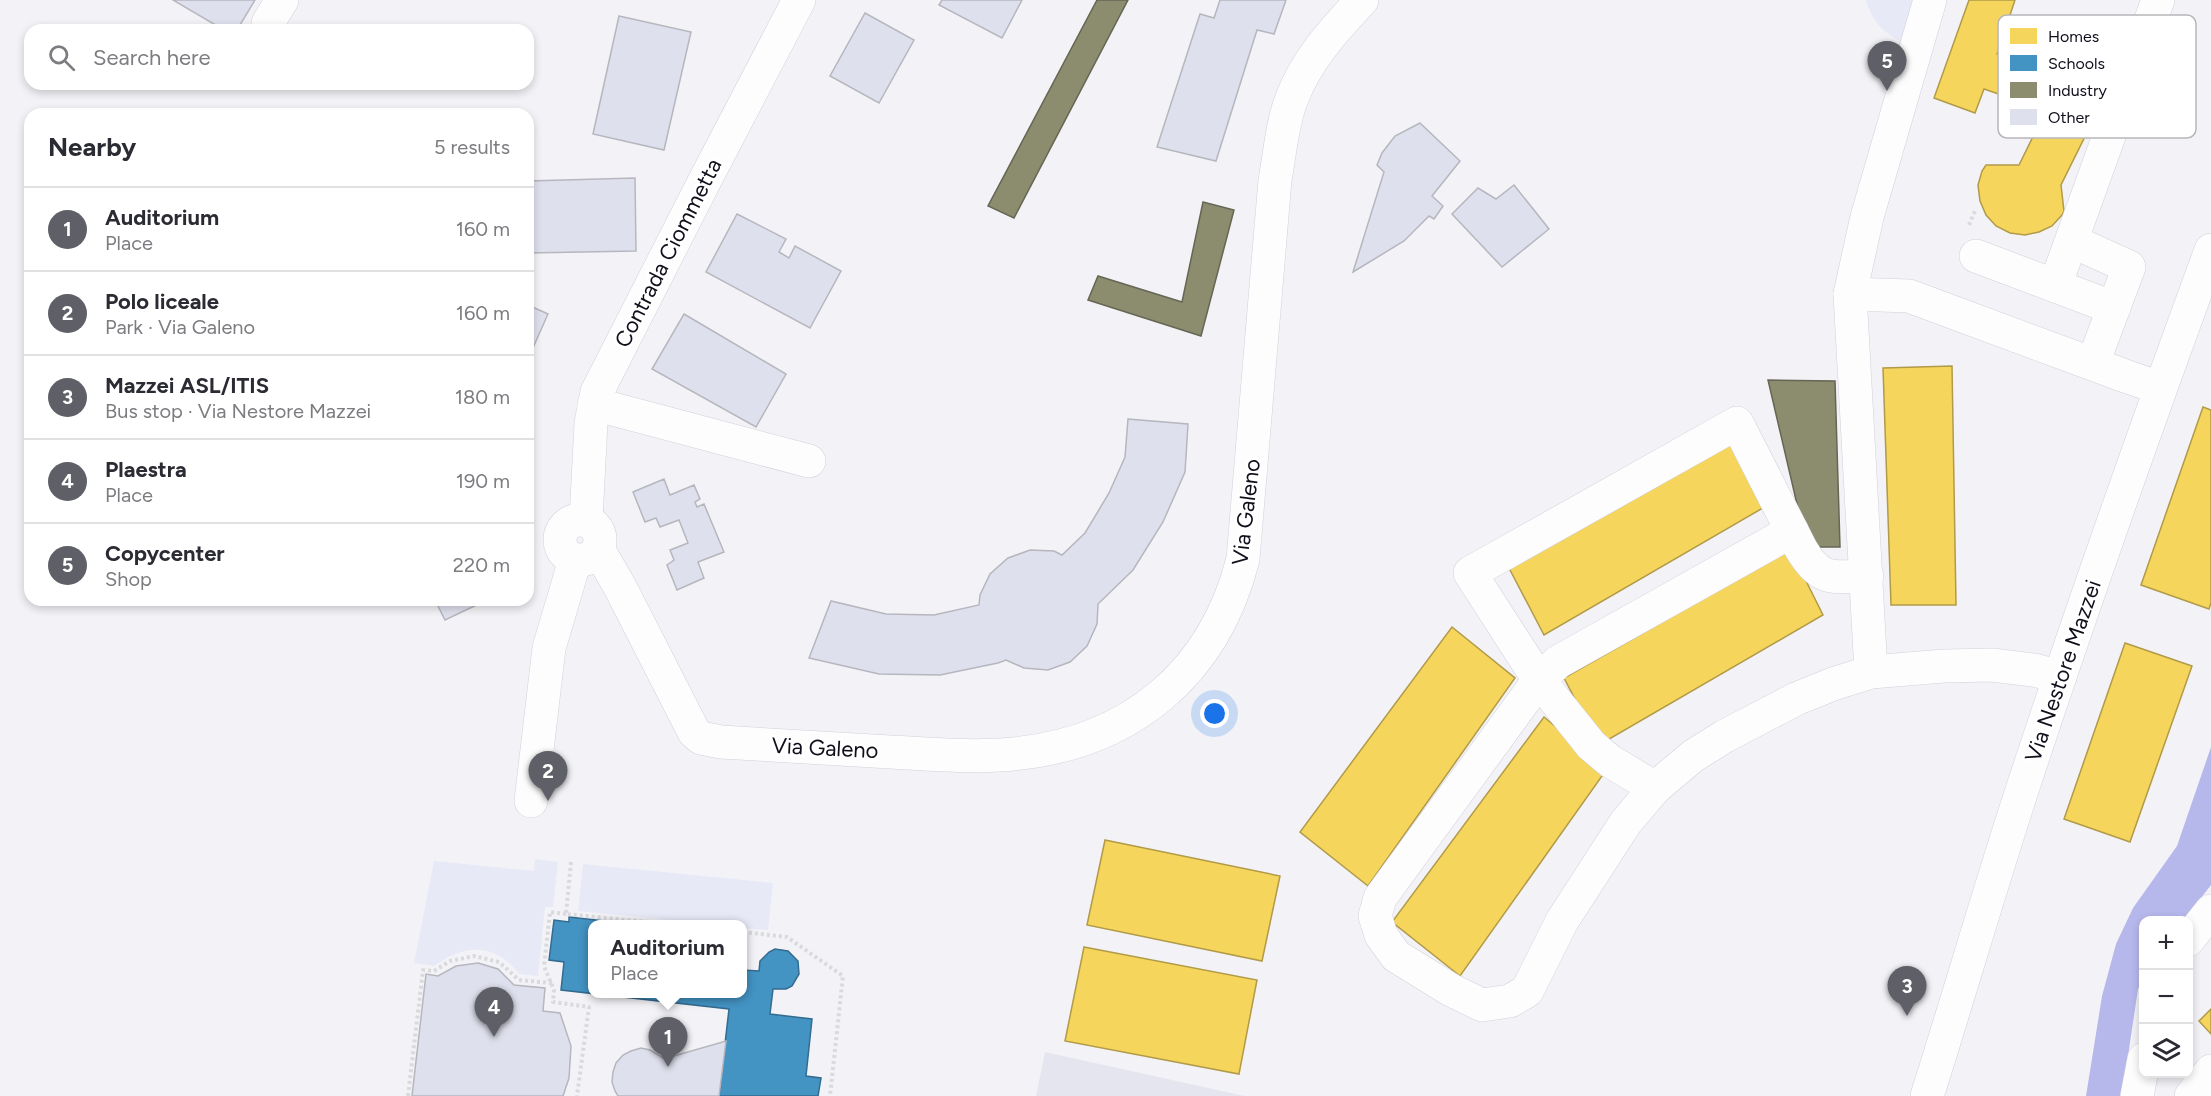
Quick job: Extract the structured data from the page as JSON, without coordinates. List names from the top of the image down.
{
  "streets": {
    "street": ["Contrada Ciommetta", "Via Galeno", "Via Nestore Mazzei"]
  },
  "crossings": [
    ["Contrada Ciommetta", "Via Galeno"]
  ],
  "legend": [
    "Homes",
    "Schools",
    "Industry",
    "Other"
  ],
  "page": {
    "search": "Search here",
    "pins": [
      "5",
      "2",
      "3",
      "4",
      "1"
    ],
    "heading": ["Nearby", "5 results"],
    "list": [
      {
        "mark": "1",
        "name": "Auditorium",
        "note": "Place",
        "value": "160 m"
      },
      {
        "mark": "2",
        "name": "Polo liceale",
        "note": "Park · Via Galeno",
        "value": "160 m"
      },
      {
        "mark": "3",
        "name": "Mazzei ASL/ITIS",
        "note": "Bus stop · Via Nestore Mazzei",
        "value": "180 m"
      },
      {
        "mark": "4",
        "name": "Plaestra",
        "note": "Place",
        "value": "190 m"
      },
      {
        "mark": "5",
        "name": "Copycenter",
        "note": "Shop",
        "value": "220 m"
      }
    ],
    "map_buttons": ["+", "−"],
    "popup": ["Auditorium", "Place"]
  }
}
